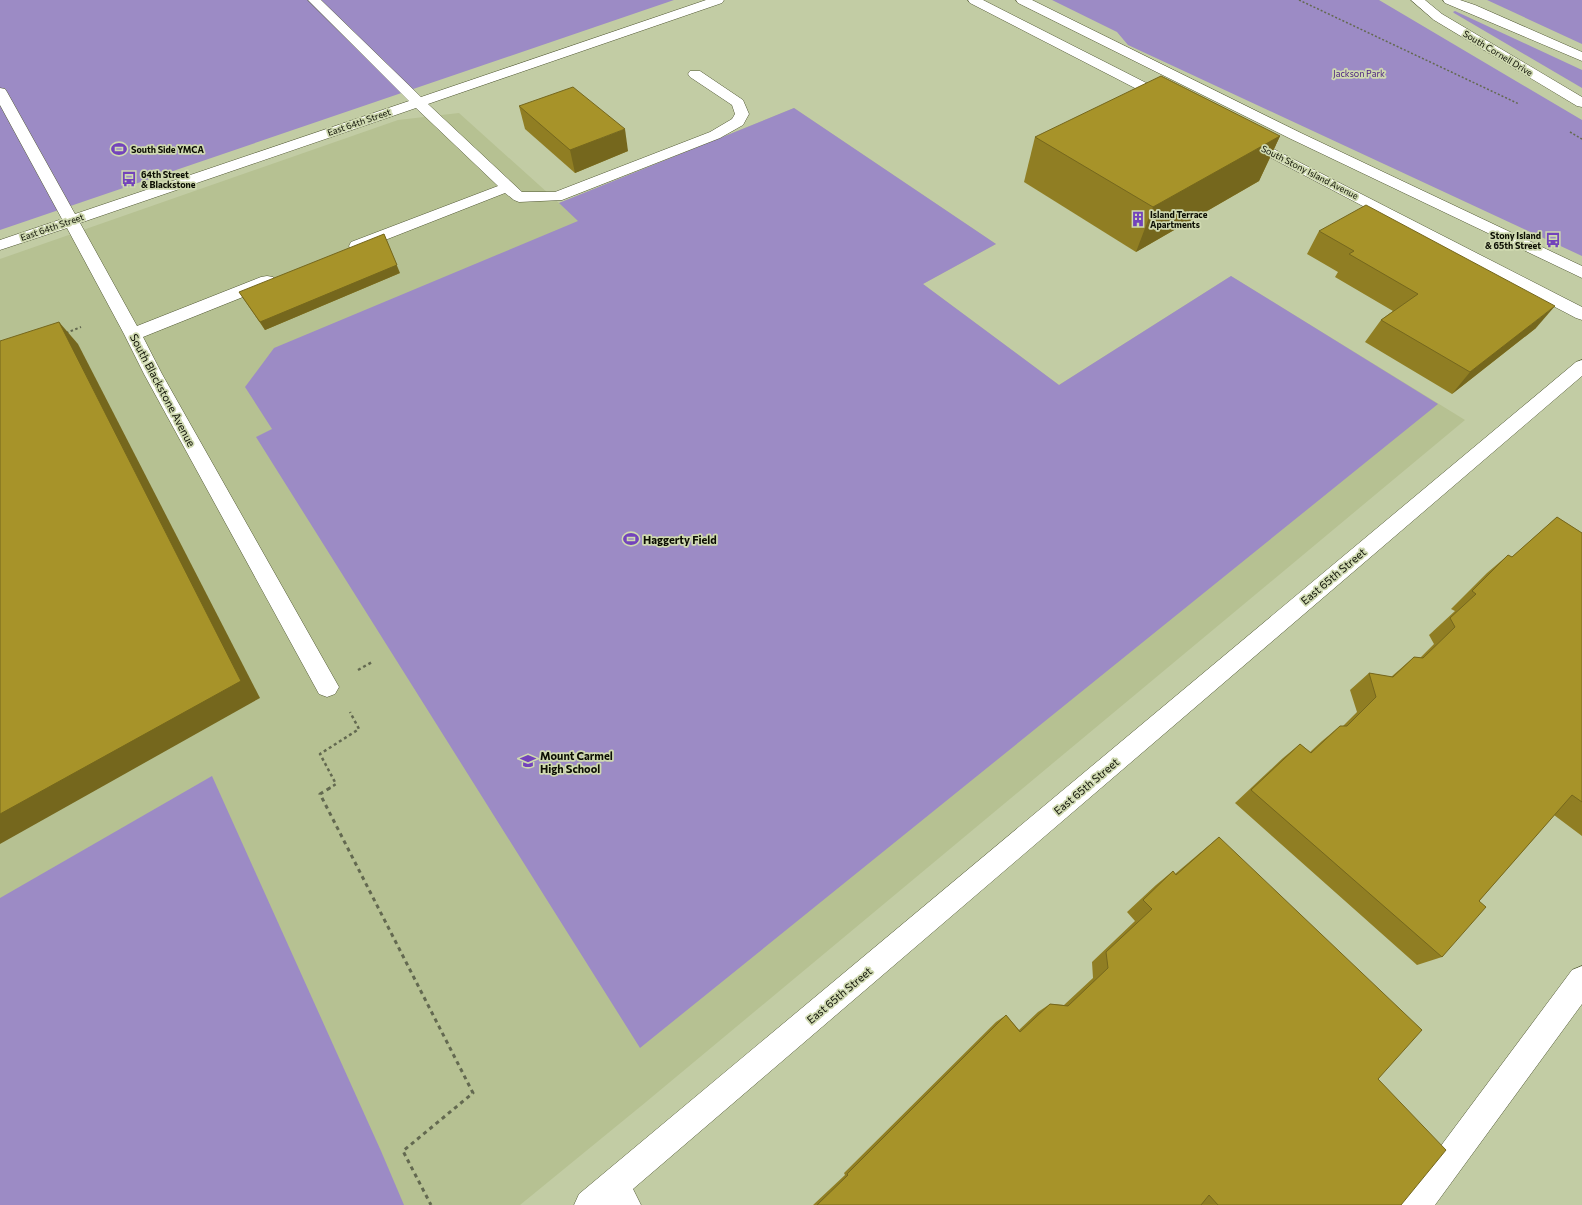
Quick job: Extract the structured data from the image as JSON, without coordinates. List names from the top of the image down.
{
  "streets": {
    "main road": [
      "South Cornell Drive",
      "East 64th Street",
      "South Stony Island Avenue",
      "South Blackstone Avenue",
      "East 65th Street"
    ]
  },
  "crossings": [
    ["East 64th Street", "South Blackstone Avenue"]
  ],
  "parks": ["Jackson Park"],
  "places": {
    "sports": ["South Side YMCA", "Haggerty Field"],
    "bus stop": ["64th Street & Blackstone", "Stony Island & 65th Street"],
    "building": ["Island Terrace Apartments"],
    "school or university": ["Mount Carmel High School"]
  }
}
